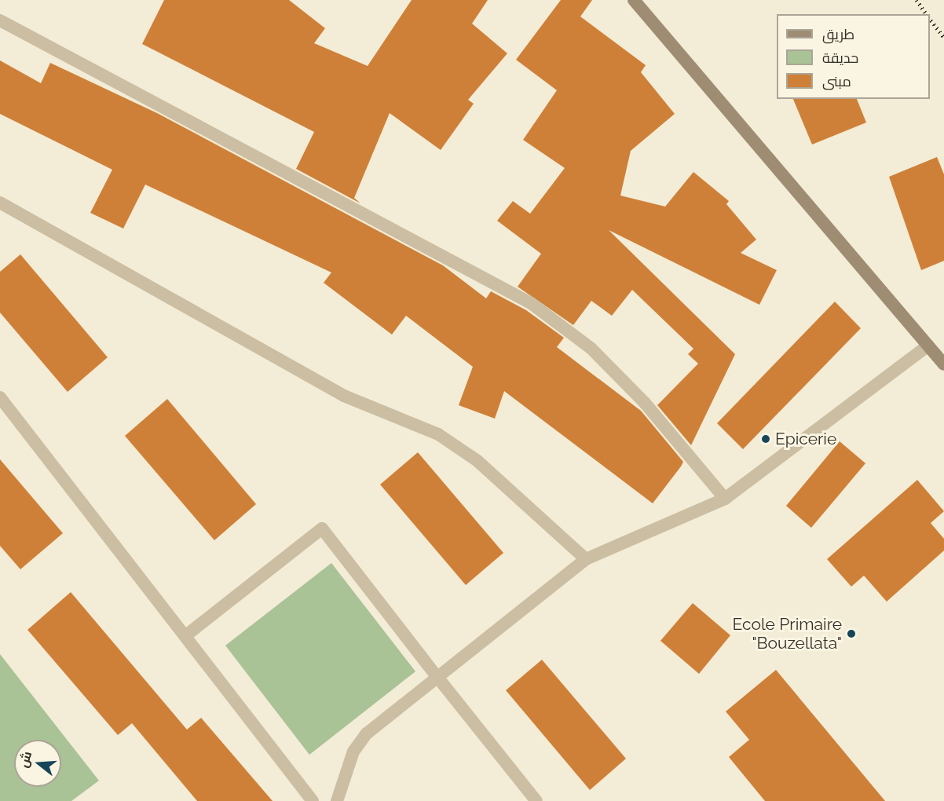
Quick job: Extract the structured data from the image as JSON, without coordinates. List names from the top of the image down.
{
  "places": ["Epicerie", "Ecole Primaire \"Bouzellata\""],
  "legend": ["طريق", "حديقة", "مبنى"],
  "north": "left"
}
